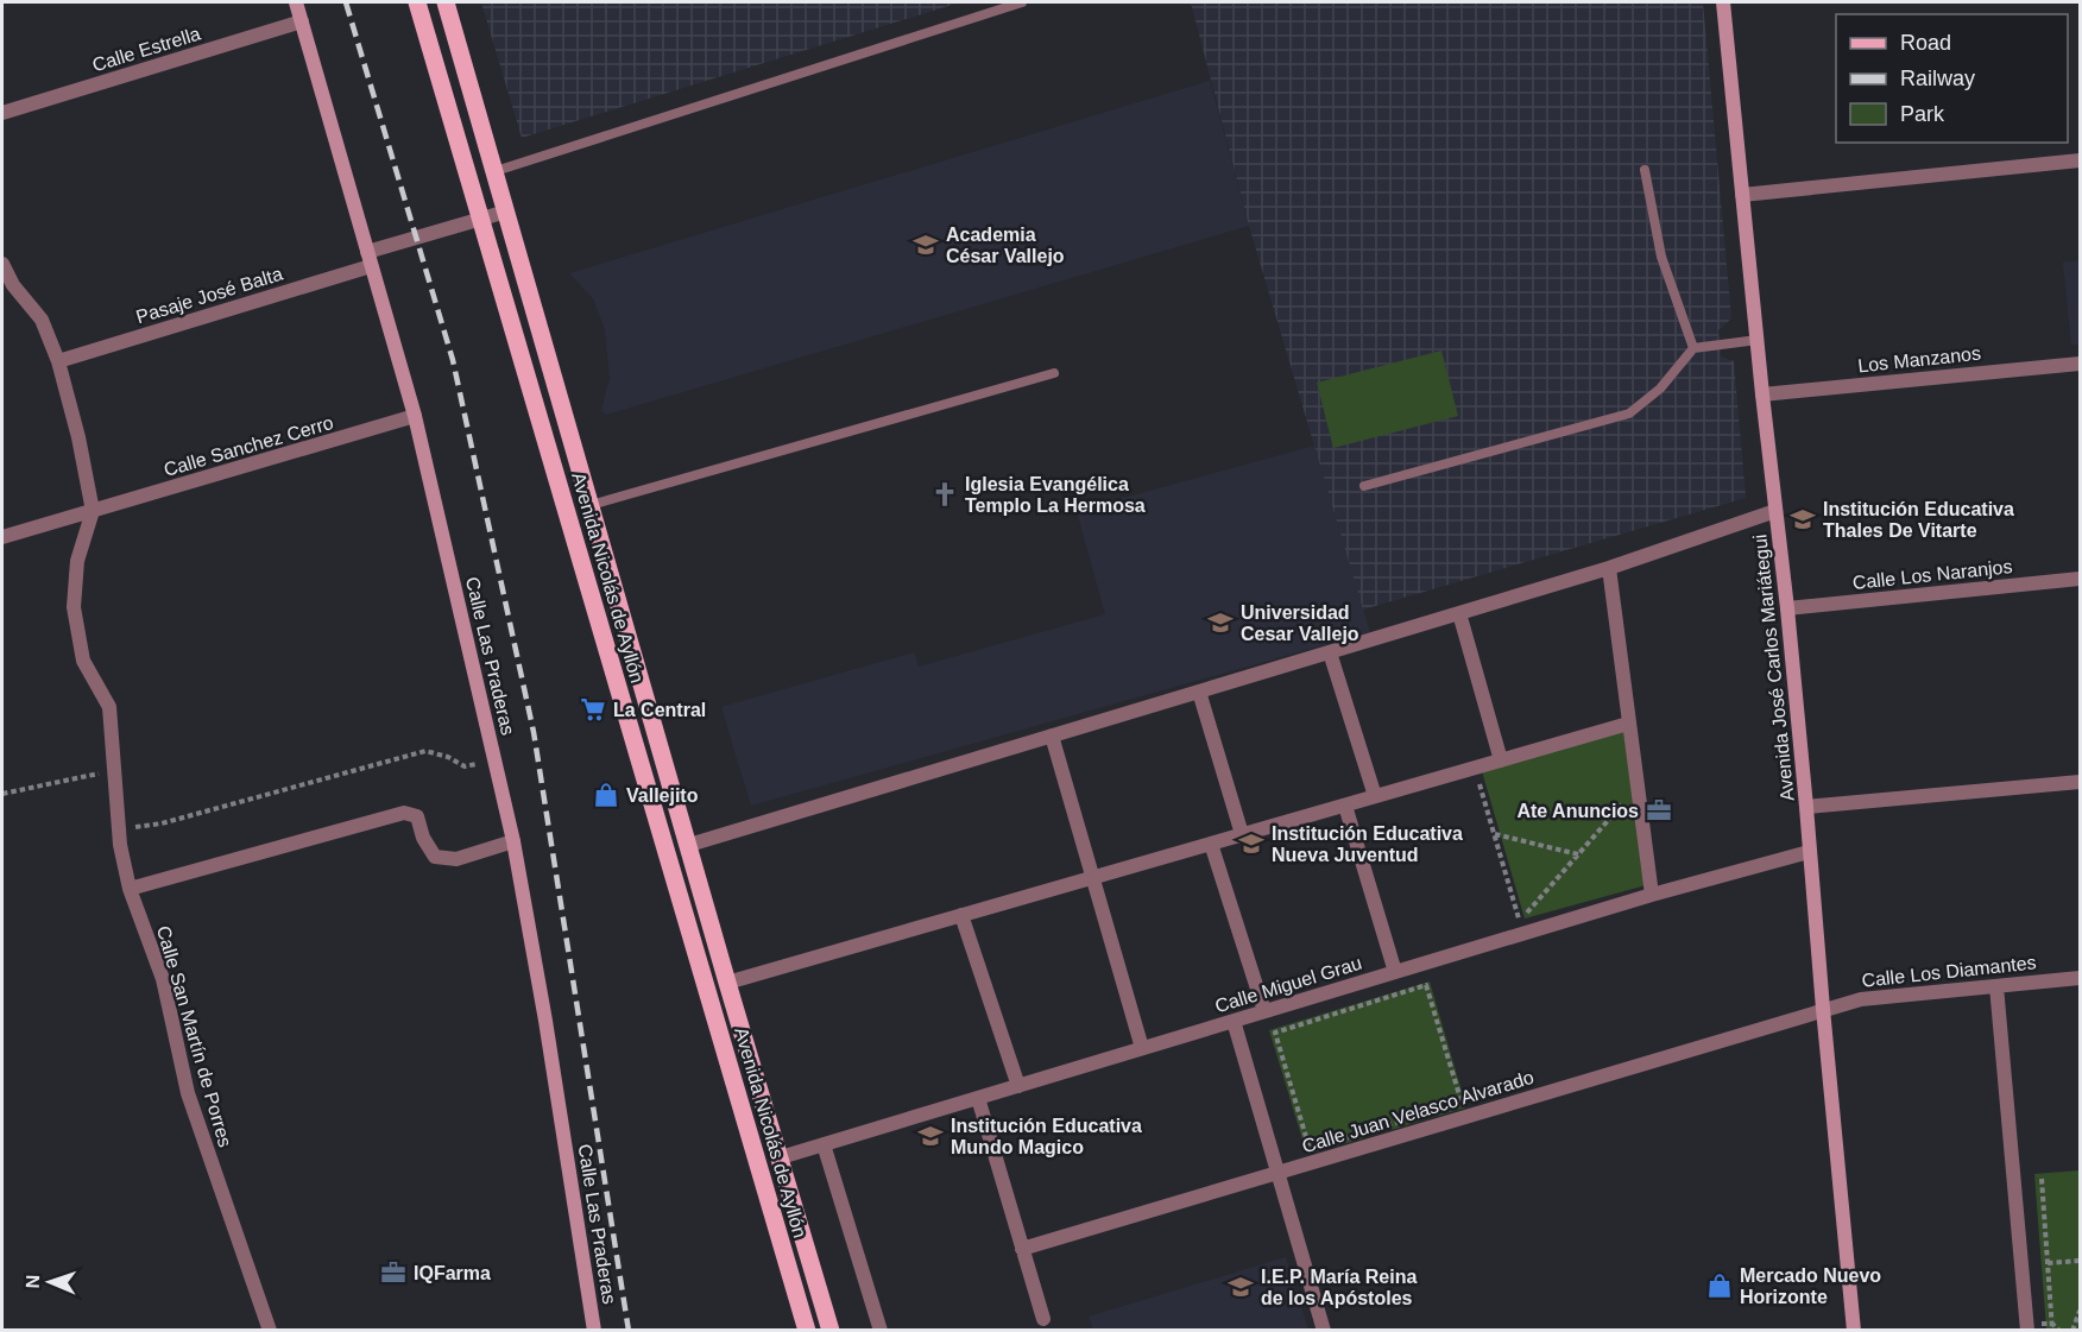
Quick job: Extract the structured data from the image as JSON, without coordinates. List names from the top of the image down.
{
  "streets": {
    "main road": ["Avenida Nicolás de Ayllón"],
    "street": [
      "Calle Estrella",
      "Pasaje José Balta",
      "Los Manzanos",
      "Calle Sanchez Cerro",
      "Calle Los Naranjos",
      "Calle Las Praderas",
      "Avenida José Carlos Mariátegui",
      "Calle Los Diamantes",
      "Calle Miguel Grau",
      "Calle San Martín de Porres",
      "Calle Juan Velasco Alvarado"
    ]
  },
  "crossings": [
    ["Calle Estrella", "Calle Las Praderas"],
    ["Pasaje José Balta", "Avenida Nicolás de Ayllón"],
    ["Pasaje José Balta", "Calle Las Praderas"],
    ["Pasaje José Balta", "Calle San Martín de Porres"],
    ["Los Manzanos", "Avenida José Carlos Mariátegui"],
    ["Calle Sanchez Cerro", "Calle Las Praderas"],
    ["Calle Sanchez Cerro", "Calle San Martín de Porres"],
    ["Calle Los Naranjos", "Avenida José Carlos Mariátegui"],
    ["Avenida Nicolás de Ayllón", "Calle Miguel Grau"],
    ["Avenida José Carlos Mariátegui", "Calle Los Diamantes"],
    ["Avenida José Carlos Mariátegui", "Calle Miguel Grau"],
    ["Avenida José Carlos Mariátegui", "Calle Juan Velasco Alvarado"],
    ["Calle Los Diamantes", "Calle Juan Velasco Alvarado"]
  ],
  "places": {
    "school or university": [
      "Academia César Vallejo",
      "Institución Educativa Thales De Vitarte",
      "Universidad Cesar Vallejo",
      "Institución Educativa Nueva Juventud",
      "Institución Educativa Mundo Magico",
      "I.E.P. María Reina de los Apóstoles"
    ],
    "church": ["Iglesia Evangélica Templo La Hermosa"],
    "supermarket": ["La Central"],
    "shop": ["Vallejito", "Mercado Nuevo Horizonte"],
    "office": ["Ate Anuncios", "IQFarma"]
  },
  "legend": ["Road", "Railway", "Park"],
  "north": "left"
}
